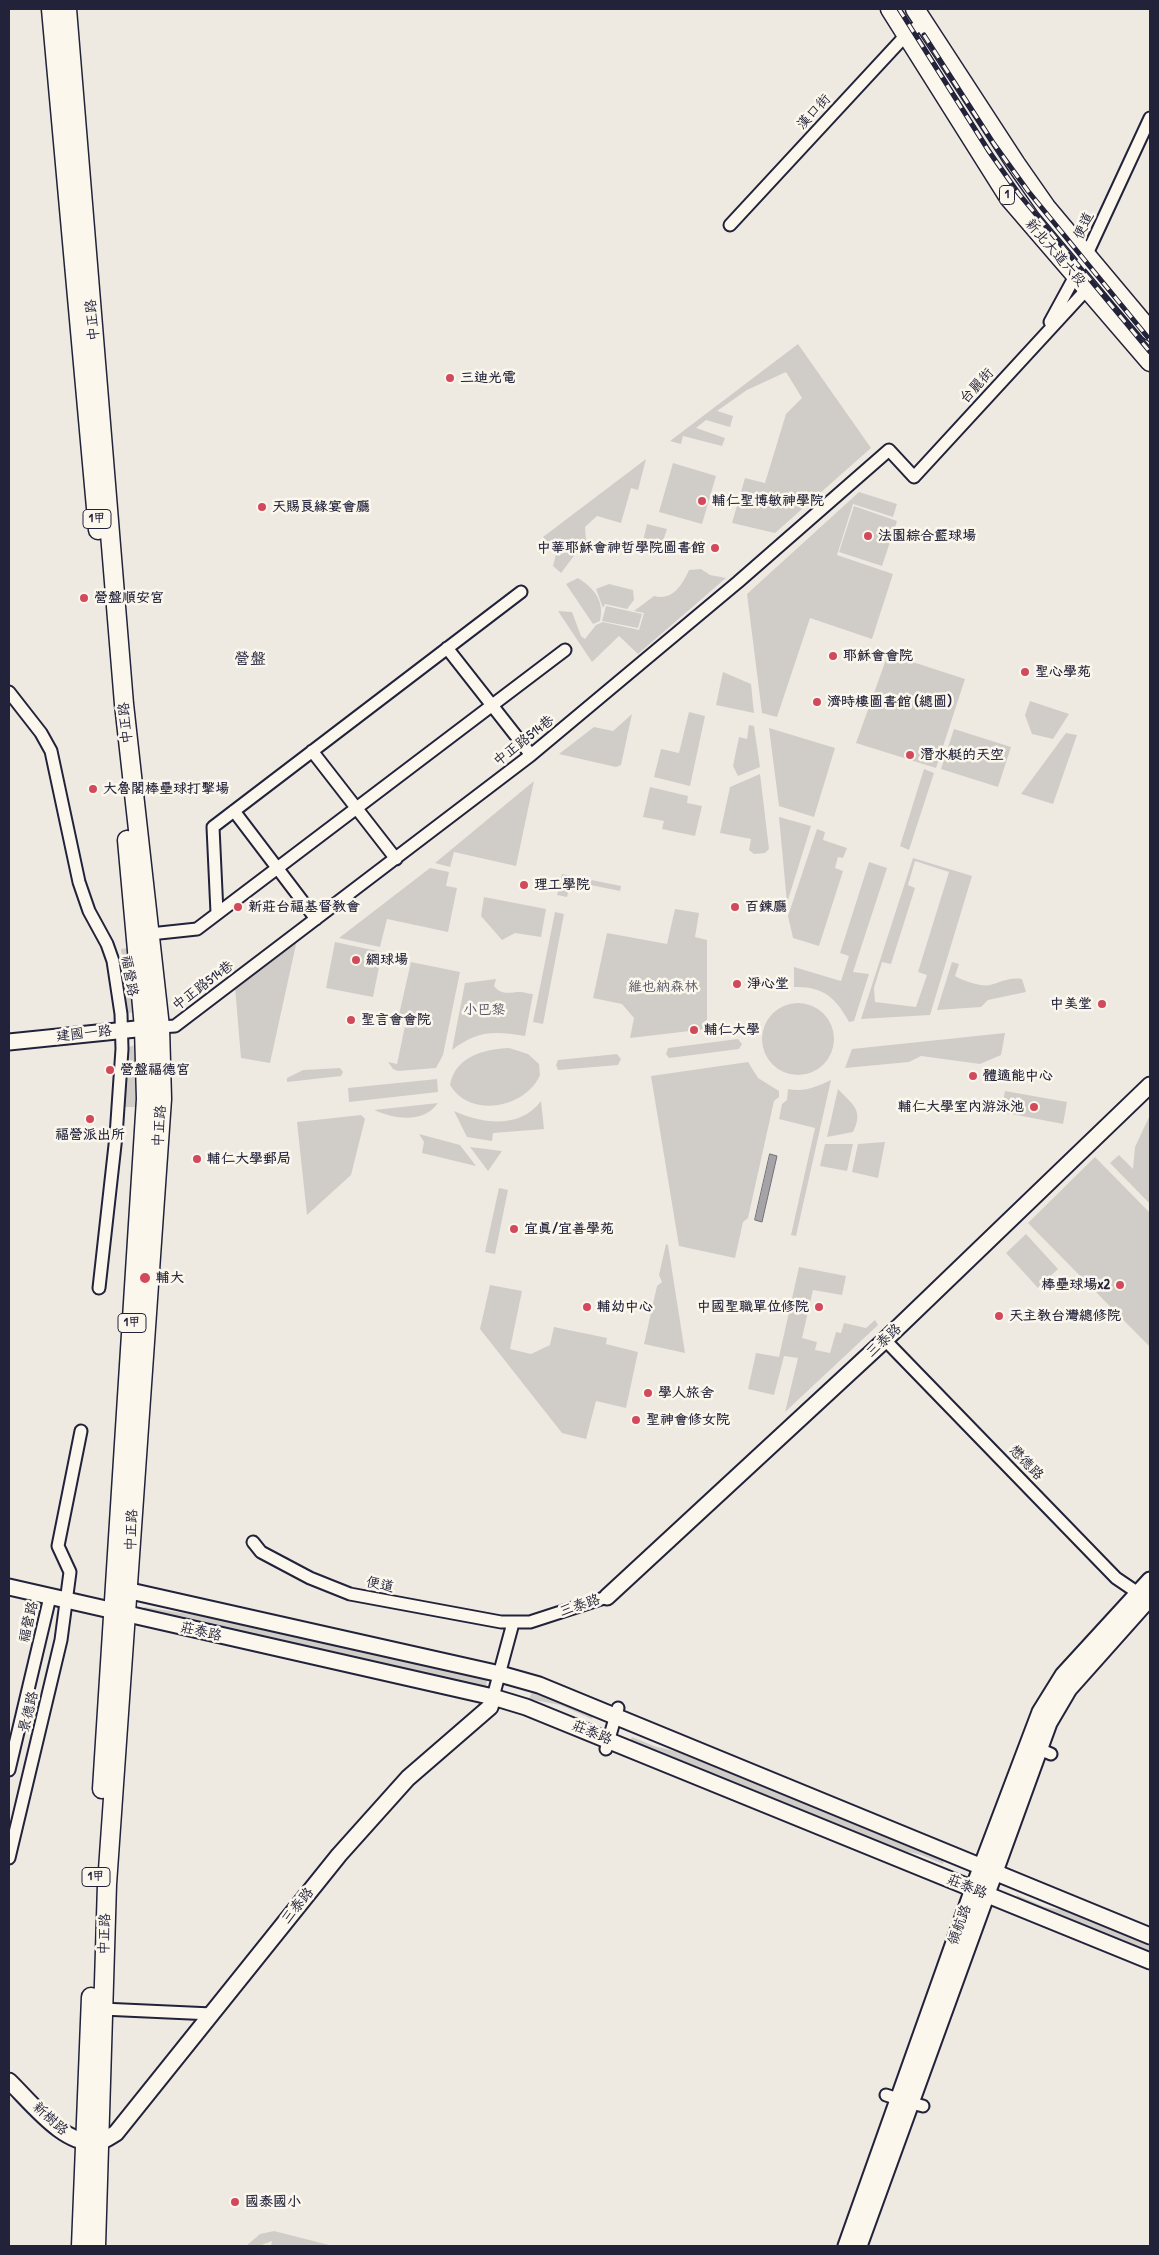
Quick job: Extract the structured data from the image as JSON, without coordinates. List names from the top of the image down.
{
  "streets": {
    "main road": [
      "1",
      "新北大道六段",
      "中正路",
      "1甲"
    ],
    "street": [
      "漢口街",
      "便道",
      "台麗街",
      "中正路514巷",
      "福營路",
      "建國一路",
      "三泰路",
      "懋德路",
      "莊泰路",
      "景德路",
      "領航路",
      "新樹路"
    ]
  },
  "crossings": [
    ["漢口街", "新北大道六段"],
    ["便道", "新北大道六段"],
    ["便道", "台麗街"],
    ["便道", "三泰路"],
    ["新北大道六段", "台麗街"],
    ["中正路", "中正路514巷"],
    ["中正路", "建國一路"],
    ["中正路", "三泰路"],
    ["中正路", "莊泰路"],
    ["中正路", "新樹路"],
    ["台麗街", "中正路514巷"],
    ["中正路514巷", "建國一路"],
    ["福營路", "建國一路"],
    ["福營路", "莊泰路"],
    ["三泰路", "懋德路"],
    ["三泰路", "莊泰路"],
    ["三泰路", "新樹路"],
    ["懋德路", "領航路"],
    ["莊泰路", "景德路"],
    ["莊泰路", "領航路"]
  ],
  "districts": ["營盤"],
  "parks": ["維也納森林", "小巴黎"],
  "places": [
    "三迪光電",
    "輔仁聖博敏神學院",
    "天賜良緣宴會廳",
    "法園綜合籃球場",
    "中華耶穌會神哲學院圖書館",
    "營盤順安宮",
    "耶穌會會院",
    "聖心學苑",
    "濟時樓圖書館 (總圖)",
    "潛水艇的天空",
    "大魯閣棒壘球打擊場",
    "理工學院",
    "新莊台福基督教會",
    "百鍊廳",
    "網球場",
    "淨心堂",
    "中美堂",
    "聖言會會院",
    "輔仁大學",
    "營盤福德宮",
    "體適能中心",
    "輔仁大學室內游泳池",
    "福營派出所",
    "輔仁大學郵局",
    "宜真/宜善學苑",
    "輔大",
    "棒壘球場x2",
    "輔幼中心",
    "中國聖職單位修院",
    "天主教台灣總修院",
    "學人旅舍",
    "聖神會修女院",
    "國泰國小"
  ]
}
